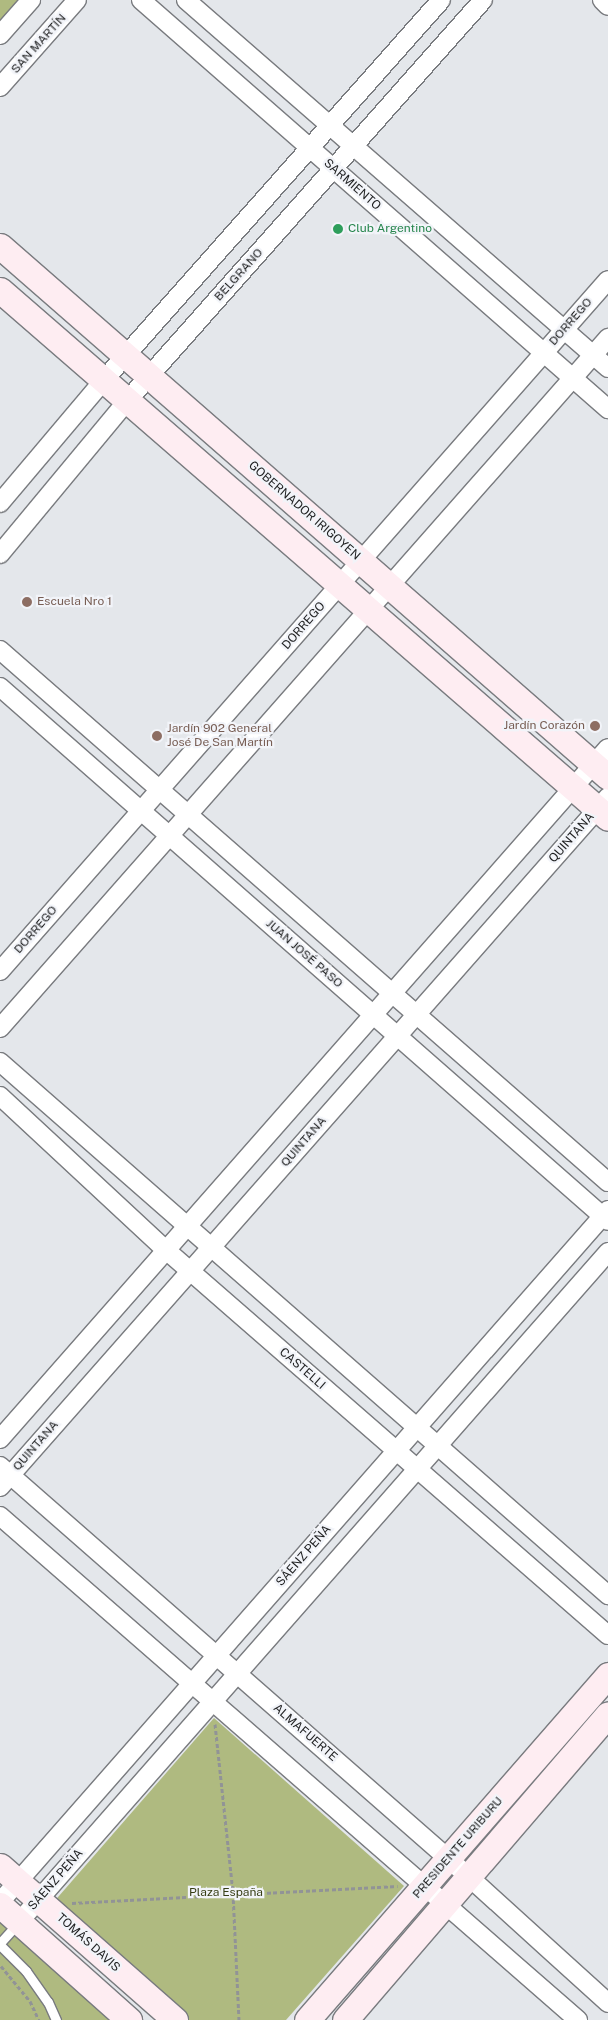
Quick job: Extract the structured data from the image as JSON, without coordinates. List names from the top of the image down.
{
  "streets": {
    "street": [
      "SAN MARTÍN",
      "SARMIENTO",
      "BELGRANO",
      "DORREGO",
      "GOBERNADOR IRIGOYEN",
      "QUINTANA",
      "JUAN JOSÉ PASO",
      "CASTELLI",
      "SÁENZ PEÑA",
      "ALMAFUERTE",
      "PRESIDENTE URIBURU",
      "TOMÁS DAVIS"
    ]
  },
  "crossings": [
    ["SARMIENTO", "BELGRANO"],
    ["SARMIENTO", "DORREGO"],
    ["BELGRANO", "GOBERNADOR IRIGOYEN"],
    ["DORREGO", "GOBERNADOR IRIGOYEN"],
    ["DORREGO", "JUAN JOSÉ PASO"],
    ["QUINTANA", "JUAN JOSÉ PASO"],
    ["QUINTANA", "CASTELLI"],
    ["QUINTANA", "ALMAFUERTE"],
    ["JUAN JOSÉ PASO", "SÁENZ PEÑA"],
    ["CASTELLI", "SÁENZ PEÑA"],
    ["SÁENZ PEÑA", "ALMAFUERTE"],
    ["SÁENZ PEÑA", "TOMÁS DAVIS"],
    ["ALMAFUERTE", "PRESIDENTE URIBURU"]
  ],
  "parks": ["Plaza España"],
  "places": [
    "Club Argentino",
    "Escuela Nro 1",
    "Jardín Corazón",
    "Jardín 902 General José De San Martín"
  ]
}
